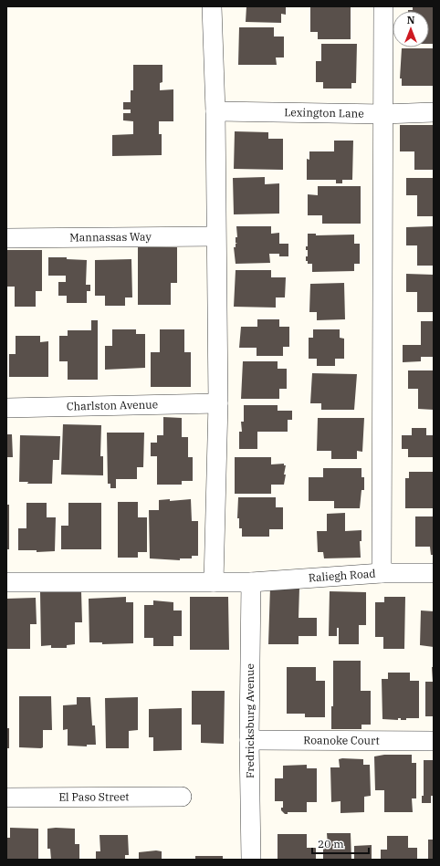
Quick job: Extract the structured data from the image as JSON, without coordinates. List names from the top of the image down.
{
  "streets": {
    "street": [
      "Lexington Lane",
      "Mannassas Way",
      "Charlston Avenue",
      "Raliegh Road",
      "Fredricksburg Avenue",
      "Roanoke Court",
      "El Paso Street"
    ]
  },
  "crossings": [
    ["Raliegh Road", "Fredricksburg Avenue"],
    ["Fredricksburg Avenue", "Roanoke Court"]
  ],
  "scale_bar": "20 m",
  "north": "top"
}
